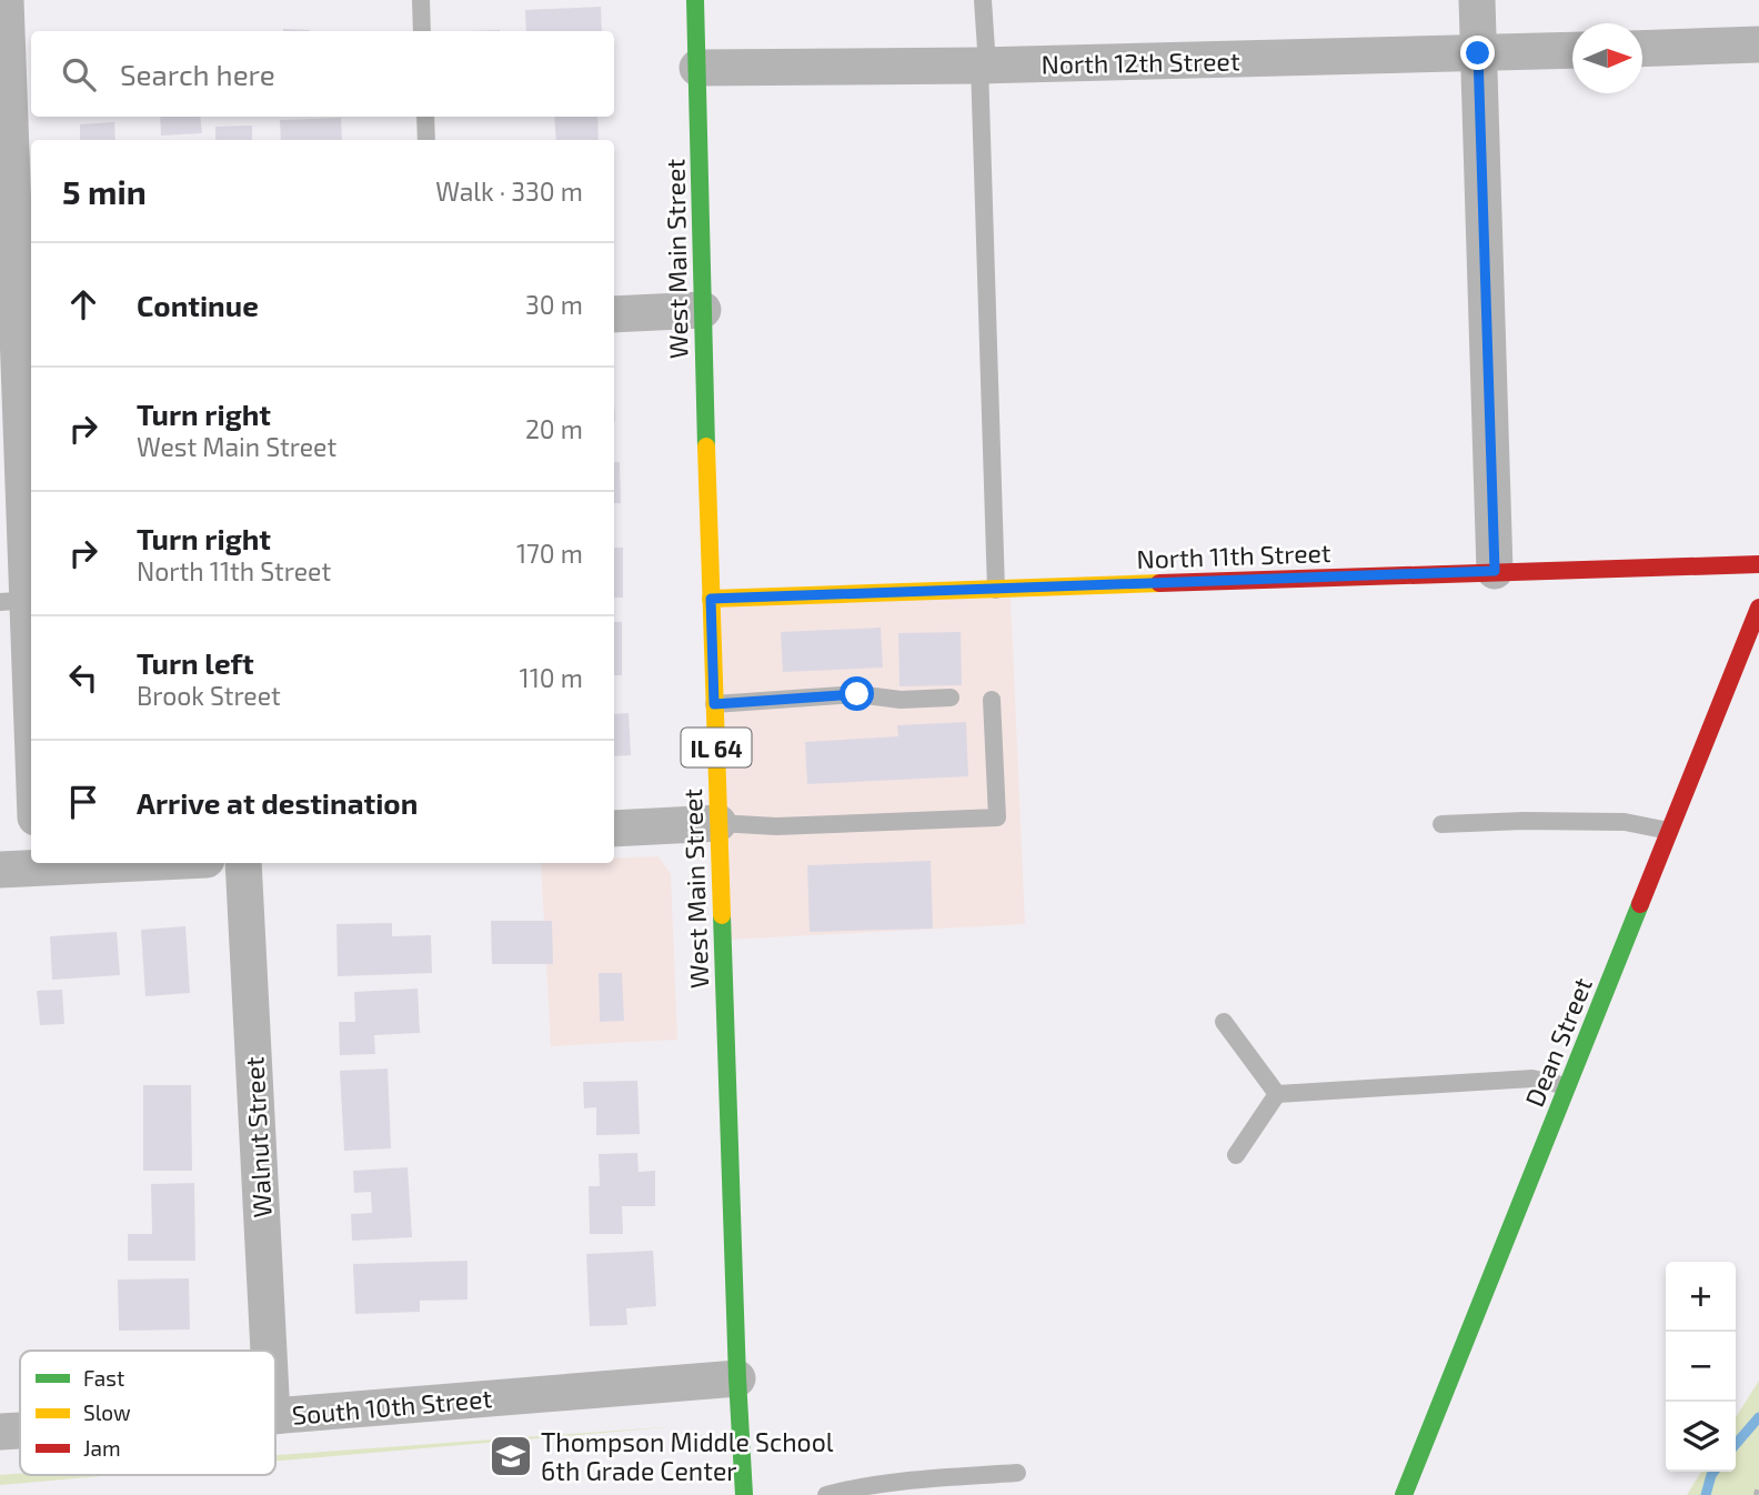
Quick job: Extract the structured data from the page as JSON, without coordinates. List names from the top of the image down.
{
  "streets": {
    "street": [
      "North 12th Street",
      "West Main Street",
      "North 11th Street",
      "IL 64",
      "Dean Street",
      "Walnut Street",
      "South 10th Street"
    ]
  },
  "crossings": [
    ["North 12th Street", "West Main Street"],
    ["West Main Street", "North 11th Street"],
    ["West Main Street", "South 10th Street"]
  ],
  "places": {
    "school or university": ["Thompson Middle School 6th Grade Center"]
  },
  "legend": ["Fast", "Slow", "Jam"],
  "north": "right",
  "page": {
    "search": "Search here",
    "heading": ["5 min", "Walk · 330 m"],
    "list": [
      ["Continue", "30 m"],
      ["Turn right", "West Main Street", "20 m"],
      ["Turn right", "North 11th Street", "170 m"],
      ["Turn left", "Brook Street", "110 m"],
      "Arrive at destination"
    ],
    "map_buttons": ["+", "−"]
  }
}
